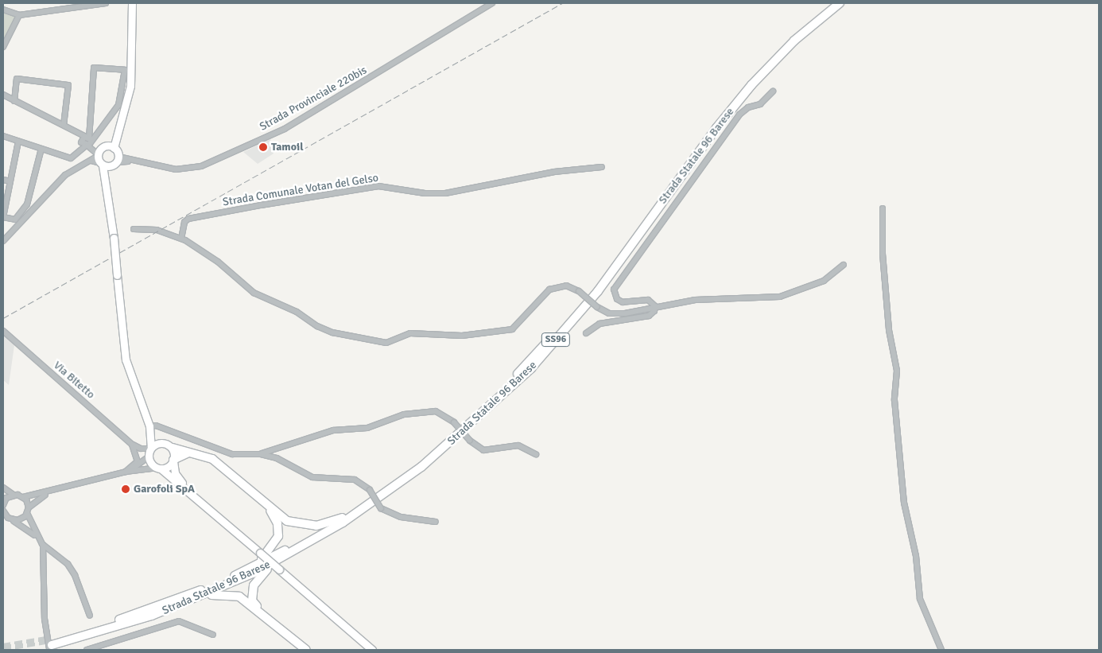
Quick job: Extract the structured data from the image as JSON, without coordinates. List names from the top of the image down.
{
  "streets": {
    "highway": ["Strada Statale 96 Barese", "SS96"],
    "street": ["Strada Provinciale 220bis", "Strada Comunale Votan del Gelso", "Via Bitetto"]
  },
  "places": ["Tamoil", "Garofoli SpA"]
}
